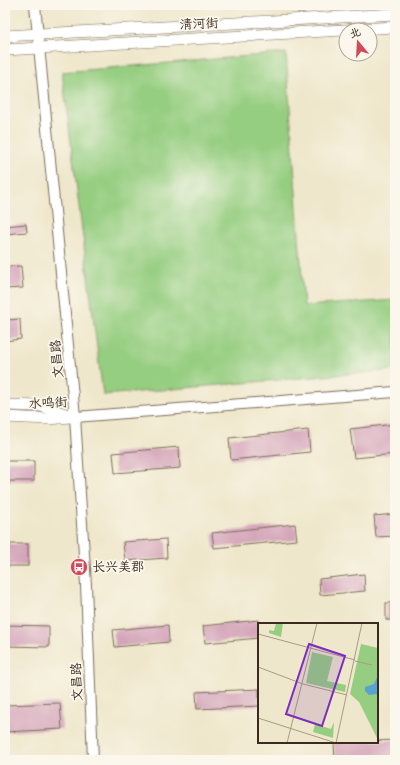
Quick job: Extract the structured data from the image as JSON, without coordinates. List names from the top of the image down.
{
  "streets": {
    "main road": ["清河街", "水鸣街"],
    "street": ["文昌路"]
  },
  "crossings": [
    ["清河街", "文昌路"],
    ["文昌路", "水鸣街"]
  ],
  "places": {
    "bus stop": ["长兴美郡"]
  },
  "north": "top"
}
